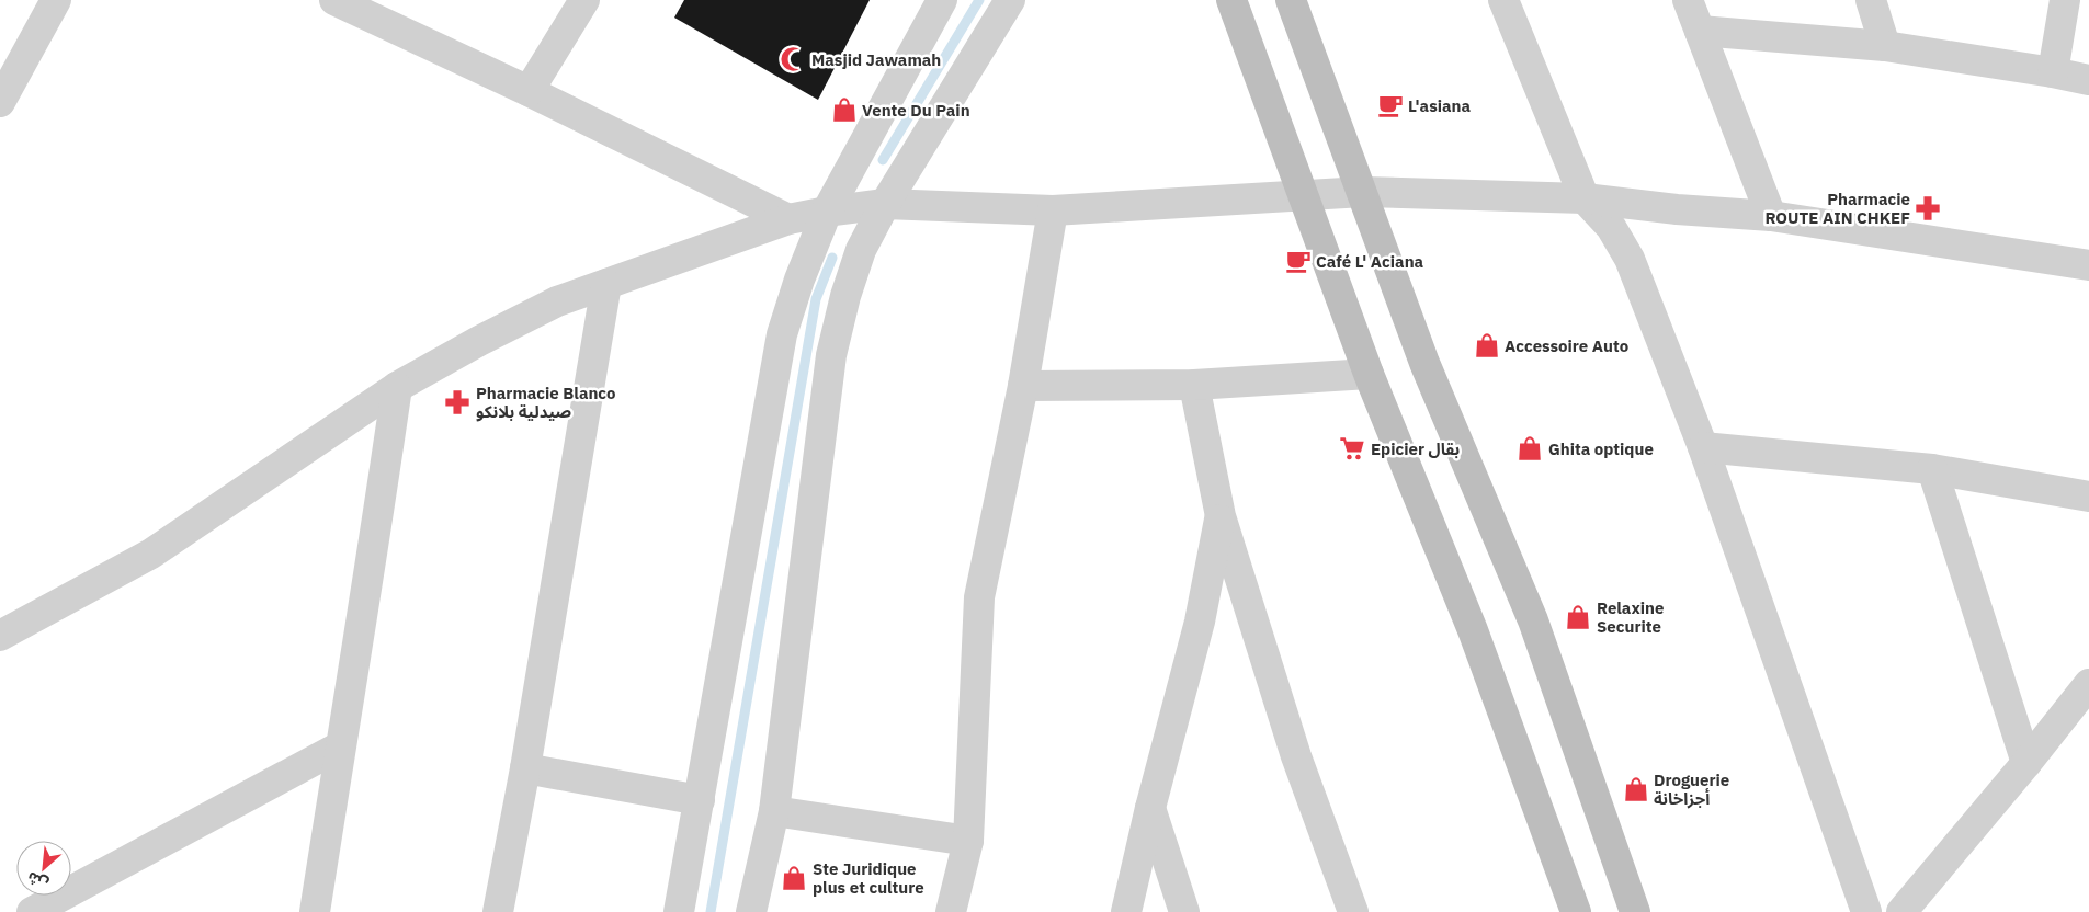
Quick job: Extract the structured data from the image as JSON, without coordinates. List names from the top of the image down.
{
  "places": {
    "mosque": ["Masjid Jawamah"],
    "cafe": ["L'asiana", "Café L' Aciana"],
    "shop": [
      "Vente Du Pain",
      "Accessoire Auto",
      "Ghita optique",
      "Relaxine Securite",
      "Droguerie أجزاخانة",
      "Ste Juridique plus et culture"
    ],
    "pharmacy": ["Pharmacie ROUTE AIN CHKEF", "Pharmacie Blanco صيدلية بلانكو"],
    "supermarket": ["Epicier بقال"]
  },
  "north": "bottom left"
}
